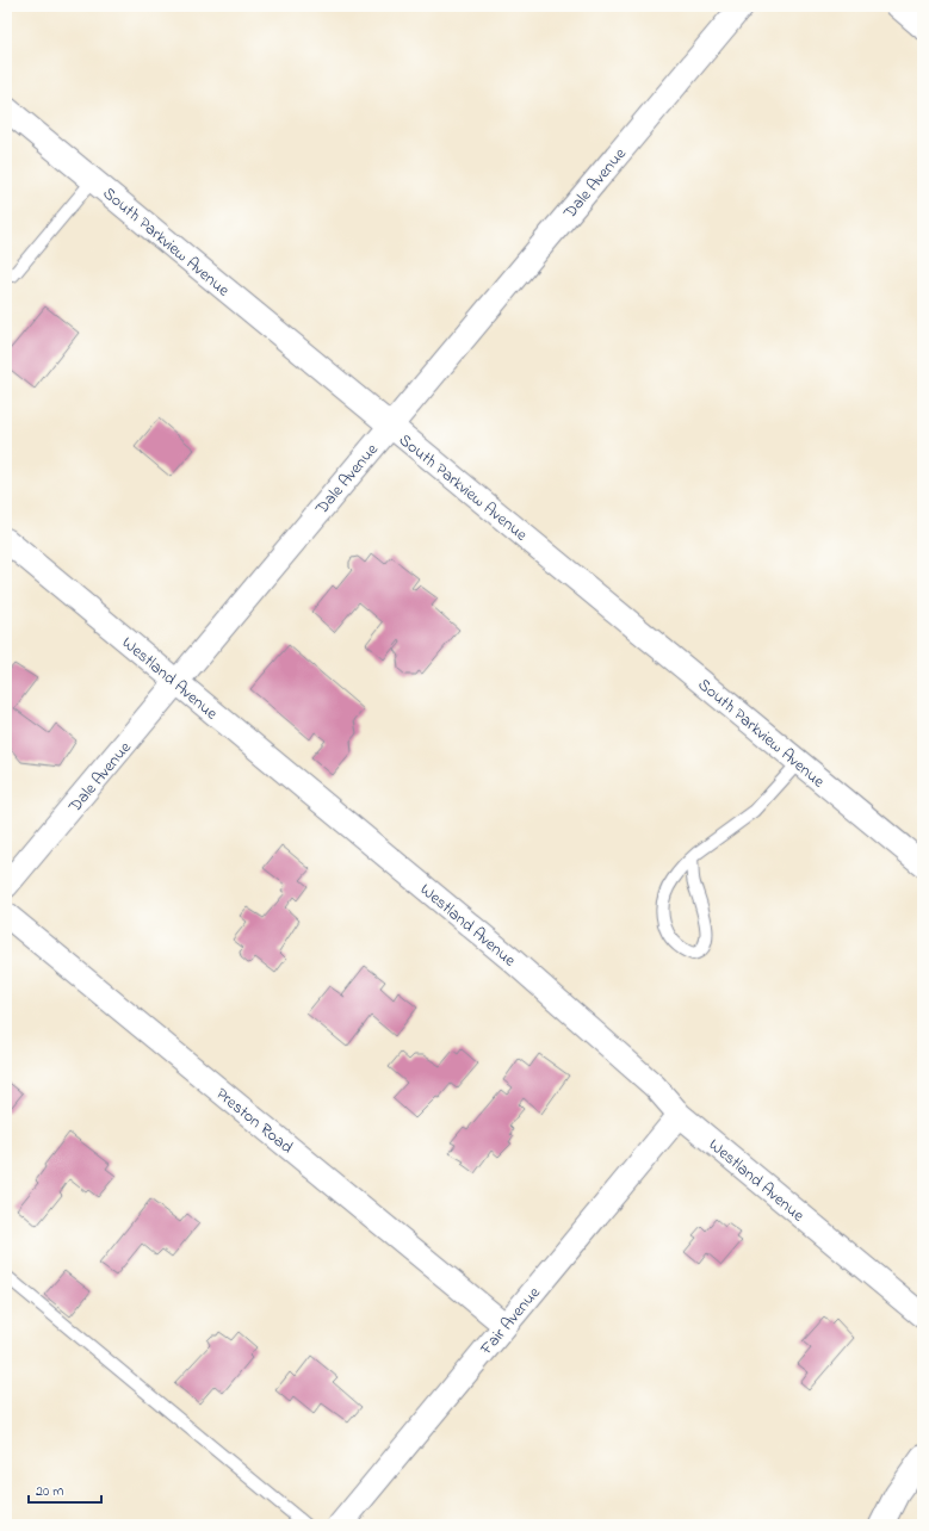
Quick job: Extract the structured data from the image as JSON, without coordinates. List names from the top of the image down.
{
  "streets": {
    "street": [
      "Dale Avenue",
      "South Parkview Avenue",
      "Westland Avenue",
      "Preston Road",
      "Fair Avenue"
    ]
  },
  "crossings": [
    ["Dale Avenue", "South Parkview Avenue"],
    ["Dale Avenue", "Westland Avenue"],
    ["Westland Avenue", "Fair Avenue"],
    ["Preston Road", "Fair Avenue"]
  ],
  "scale_bar": "20 m"
}
